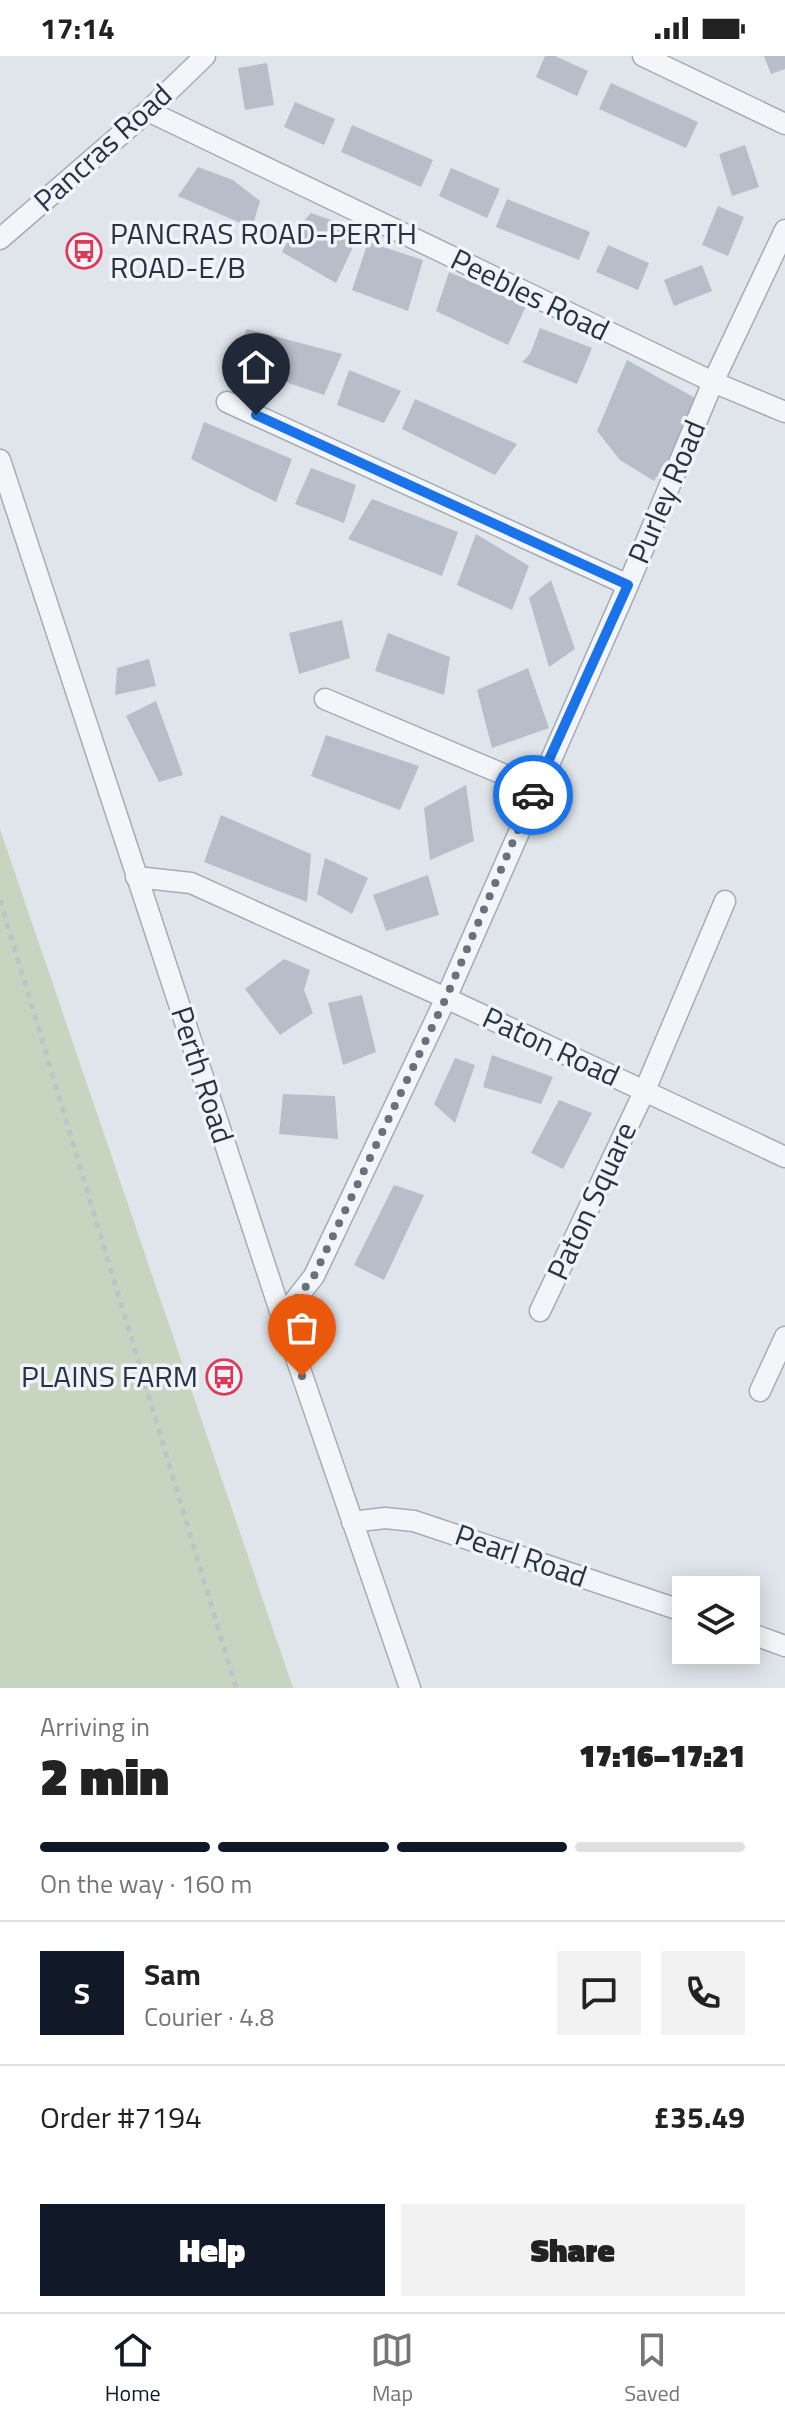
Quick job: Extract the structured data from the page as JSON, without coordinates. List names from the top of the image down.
{
  "streets": {
    "street": [
      "Pancras Road",
      "Peebles Road",
      "Purley Road",
      "Paton Road",
      "Perth Road",
      "Paton Square",
      "Pearl Road"
    ]
  },
  "crossings": [
    ["Pancras Road", "Peebles Road"],
    ["Peebles Road", "Purley Road"],
    ["Purley Road", "Paton Road"],
    ["Purley Road", "Perth Road"],
    ["Paton Road", "Perth Road"],
    ["Paton Road", "Paton Square"],
    ["Perth Road", "Pearl Road"]
  ],
  "places": {
    "bus stop": ["PANCRAS ROAD-PERTH ROAD-E/B", "PLAINS FARM"]
  },
  "page": {
    "status": "17:14",
    "heading": ["2 min", "Arriving in", "17:16–17:21"],
    "panel": [
      "Sam",
      "Courier · 4.8",
      "Order #7194",
      "£35.49"
    ],
    "bar": "On the way · 160 m",
    "round": "S",
    "buttons": ["Help", "Share"],
    "tabs": ["Home", "Map", "Saved"]
  }
}
